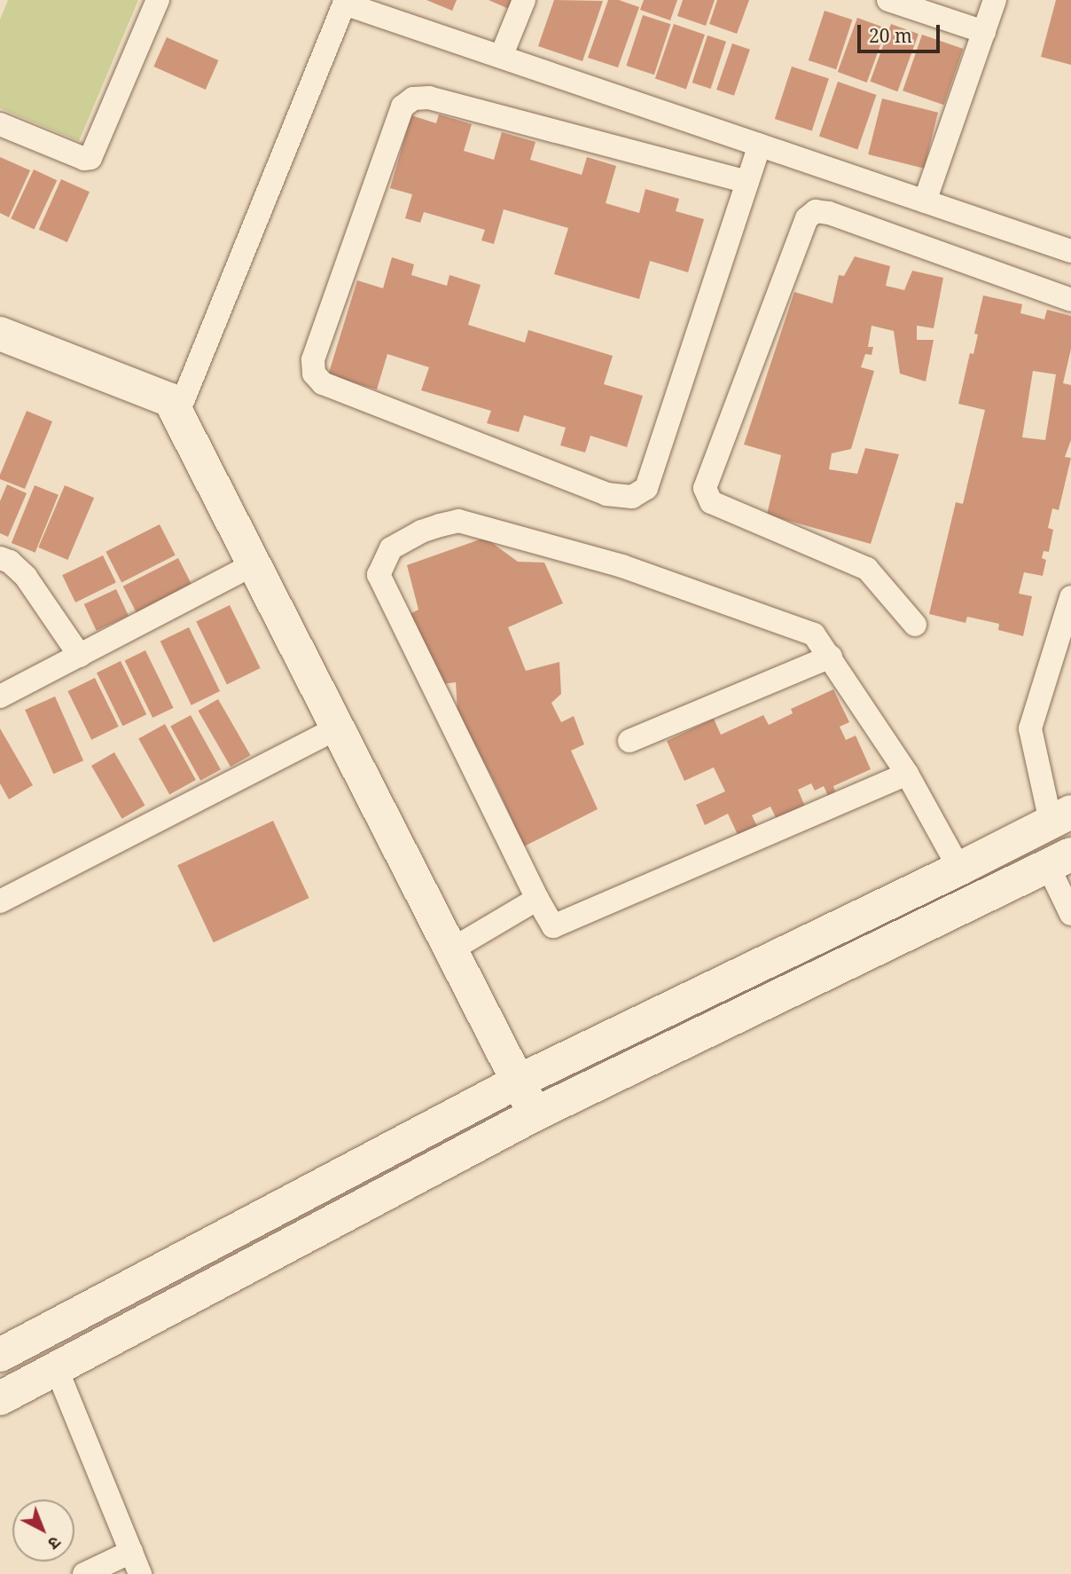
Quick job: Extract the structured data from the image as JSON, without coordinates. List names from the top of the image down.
{
  "scale_bar": "20 m",
  "north": "bottom right"
}
